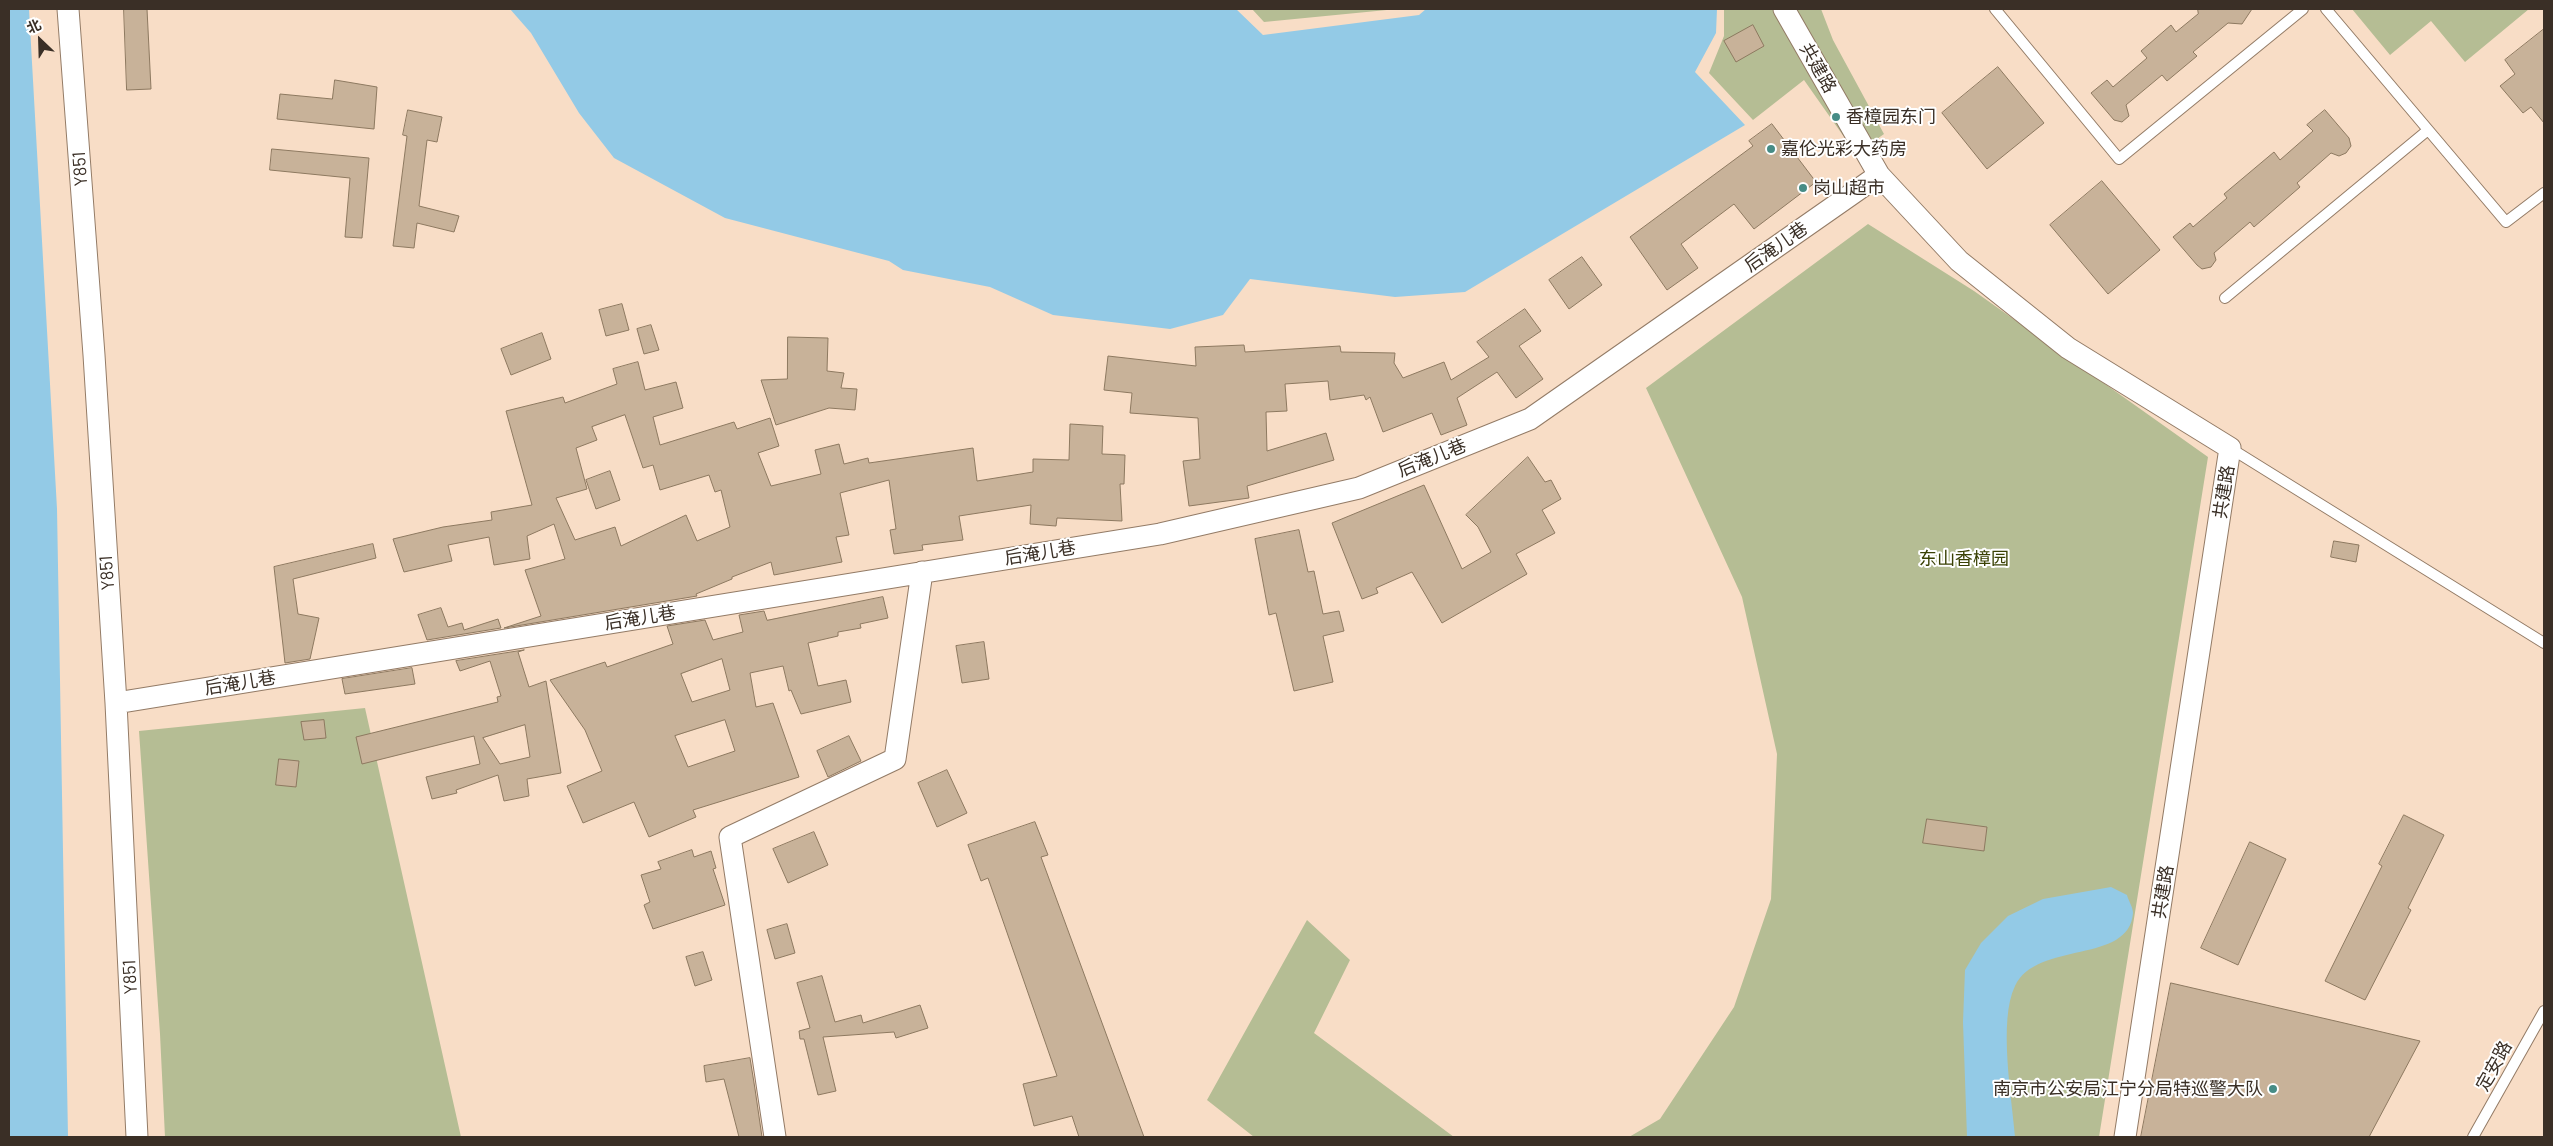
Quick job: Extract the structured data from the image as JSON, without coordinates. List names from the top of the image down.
{
  "streets": {
    "street": ["共建路", "Y851", "后淹儿巷"],
    "lane": ["定安路"]
  },
  "crossings": [
    ["共建路", "后淹儿巷"],
    ["Y851", "后淹儿巷"]
  ],
  "parks": ["东山香樟园"],
  "places": [
    "香樟园东门",
    "嘉伦光彩大药房",
    "岗山超市",
    "南京市公安局江宁分局特巡警大队"
  ],
  "north": "top left"
}
